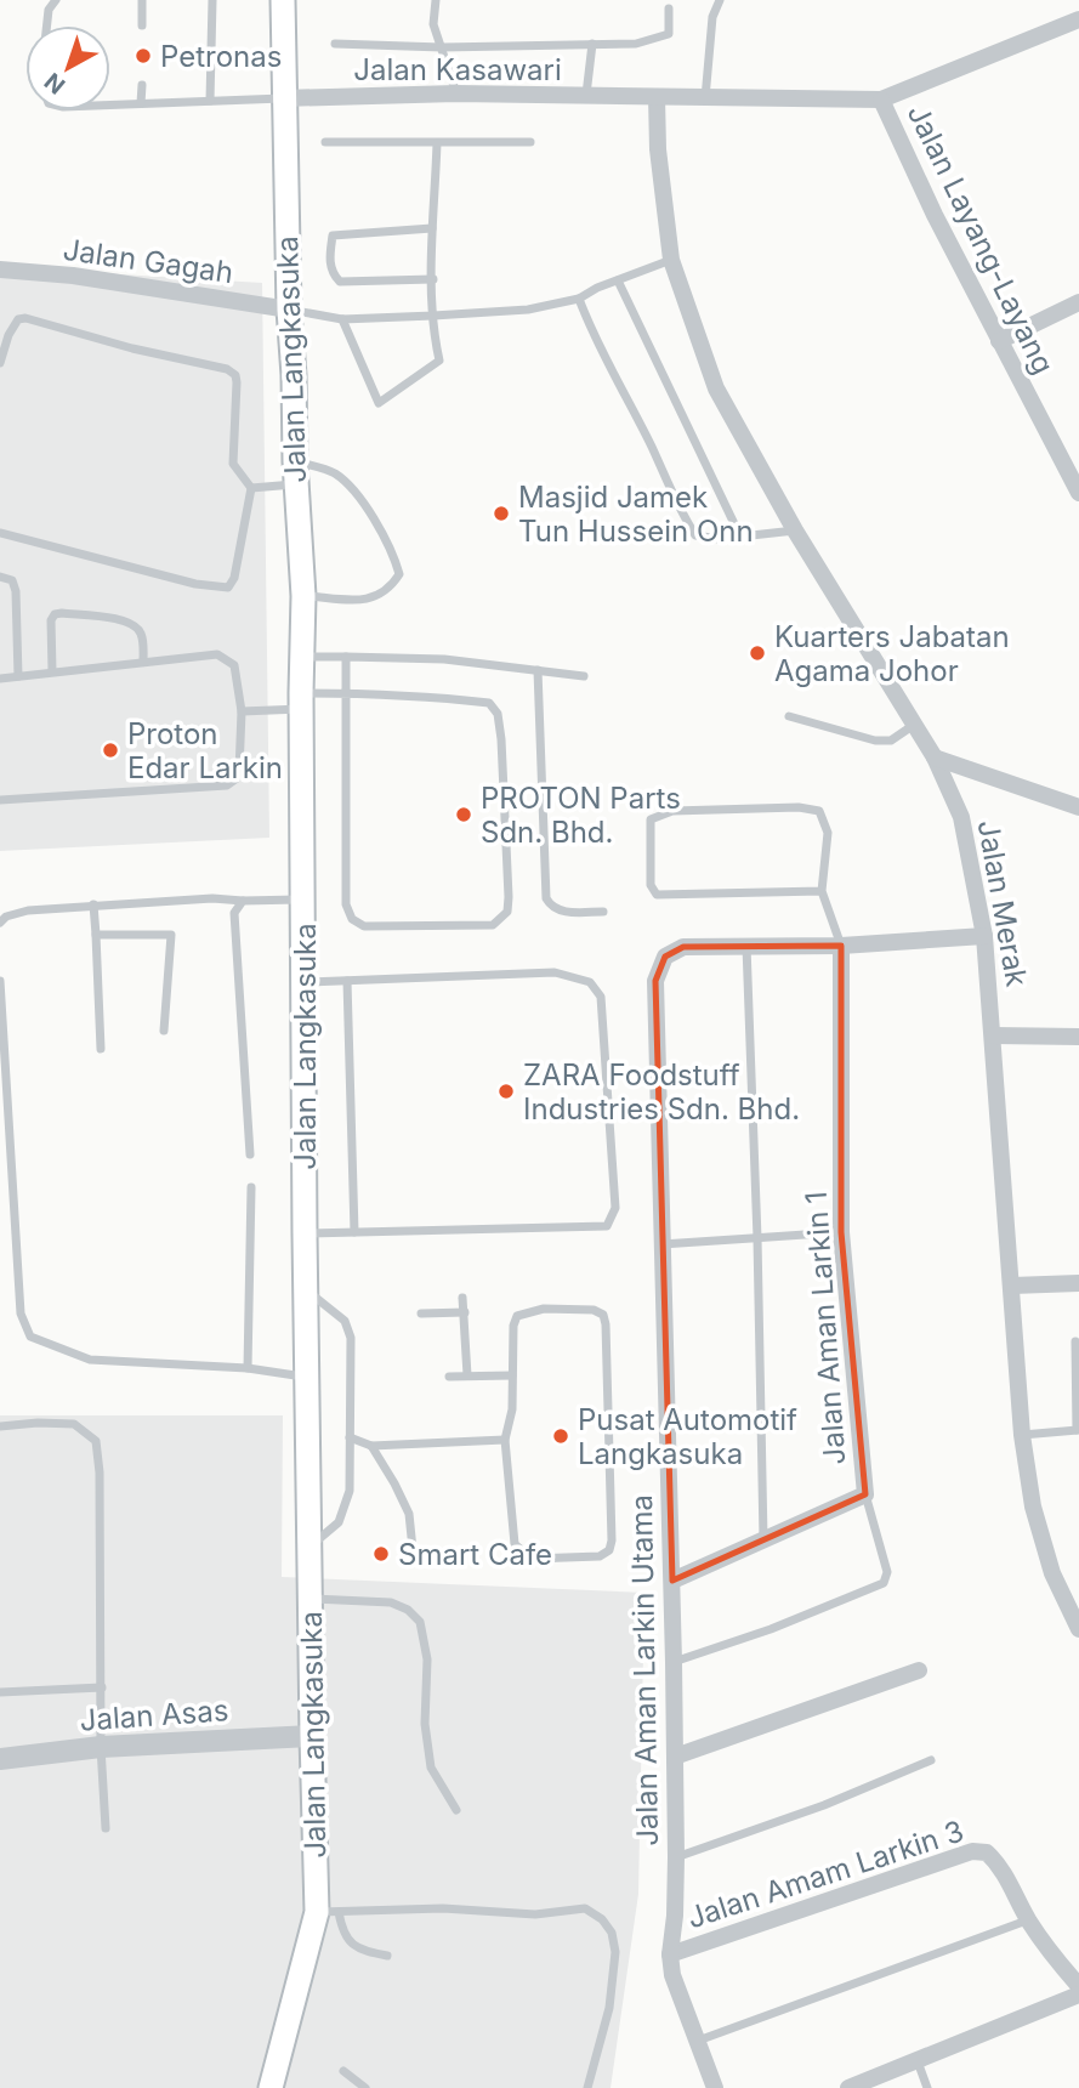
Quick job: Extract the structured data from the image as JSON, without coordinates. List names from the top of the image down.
{
  "streets": {
    "main road": ["Jalan Langkasuka"],
    "street": [
      "Jalan Kasawari",
      "Jalan Layang-Layang",
      "Jalan Gagah",
      "Jalan Merak",
      "Jalan Aman Larkin 1",
      "Jalan Aman Larkin Utama",
      "Jalan Asas",
      "Jalan Amam Larkin 3"
    ]
  },
  "crossings": [
    ["Jalan Kasawari", "Jalan Layang-Layang"],
    ["Jalan Kasawari", "Jalan Langkasuka"],
    ["Jalan Kasawari", "Jalan Merak"],
    ["Jalan Gagah", "Jalan Langkasuka"],
    ["Jalan Langkasuka", "Jalan Asas"],
    ["Jalan Merak", "Jalan Aman Larkin Utama"],
    ["Jalan Aman Larkin 1", "Jalan Aman Larkin Utama"],
    ["Jalan Aman Larkin Utama", "Jalan Amam Larkin 3"]
  ],
  "places": [
    "Petronas",
    "Masjid Jamek Tun Hussein Onn",
    "Kuarters Jabatan Agama Johor",
    "Proton Edar Larkin",
    "PROTON Parts Sdn. Bhd.",
    "ZARA Foodstuff Industries Sdn. Bhd.",
    "Pusat Automotif Langkasuka",
    "Smart Cafe"
  ],
  "north": "bottom left"
}
